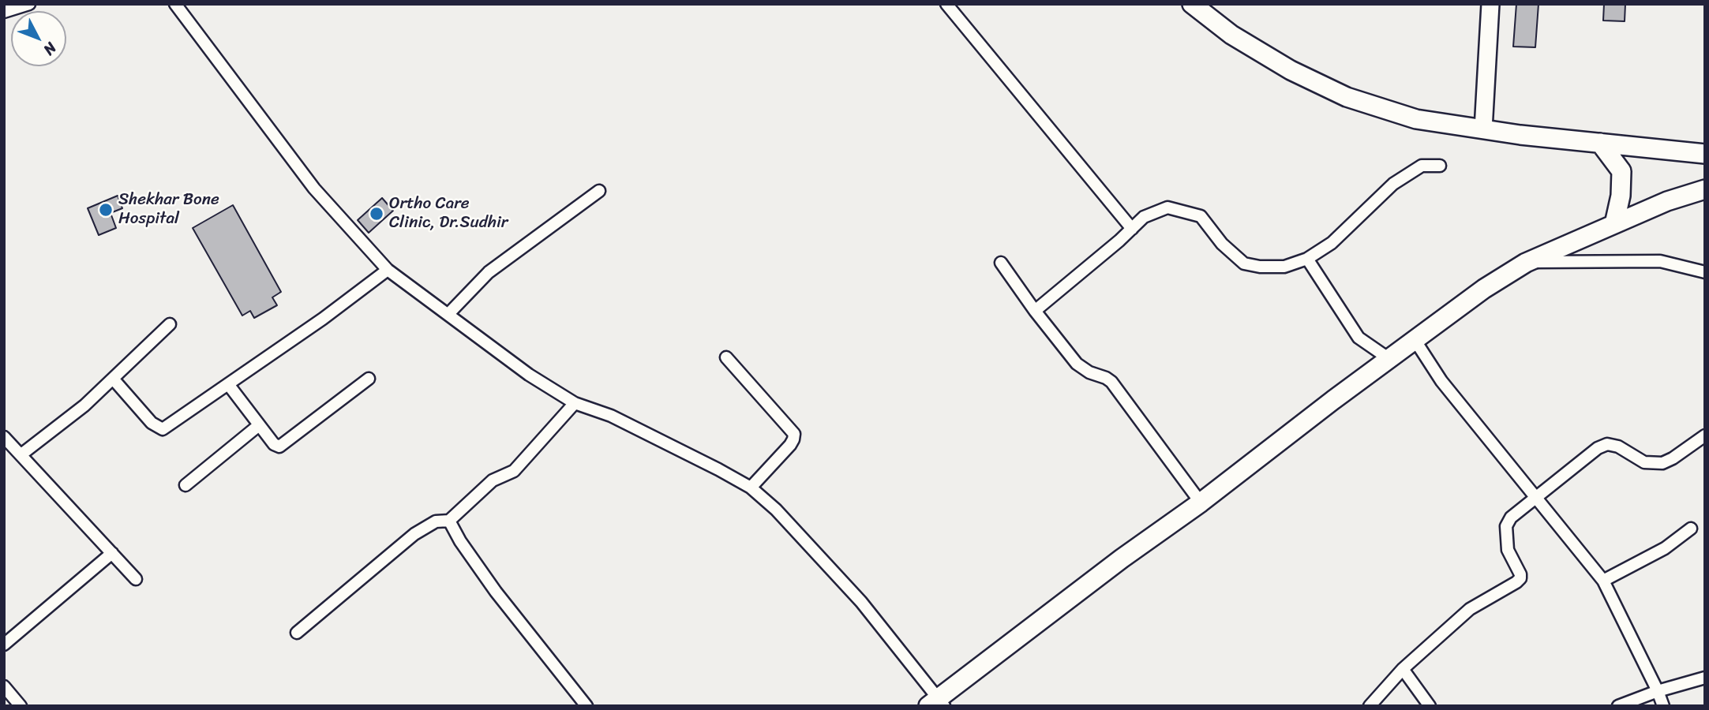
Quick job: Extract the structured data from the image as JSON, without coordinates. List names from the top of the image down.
{
  "places": ["Shekhar Bone Hospital", "Ortho Care Clinic, Dr.Sudhir"],
  "north": "bottom right"
}
